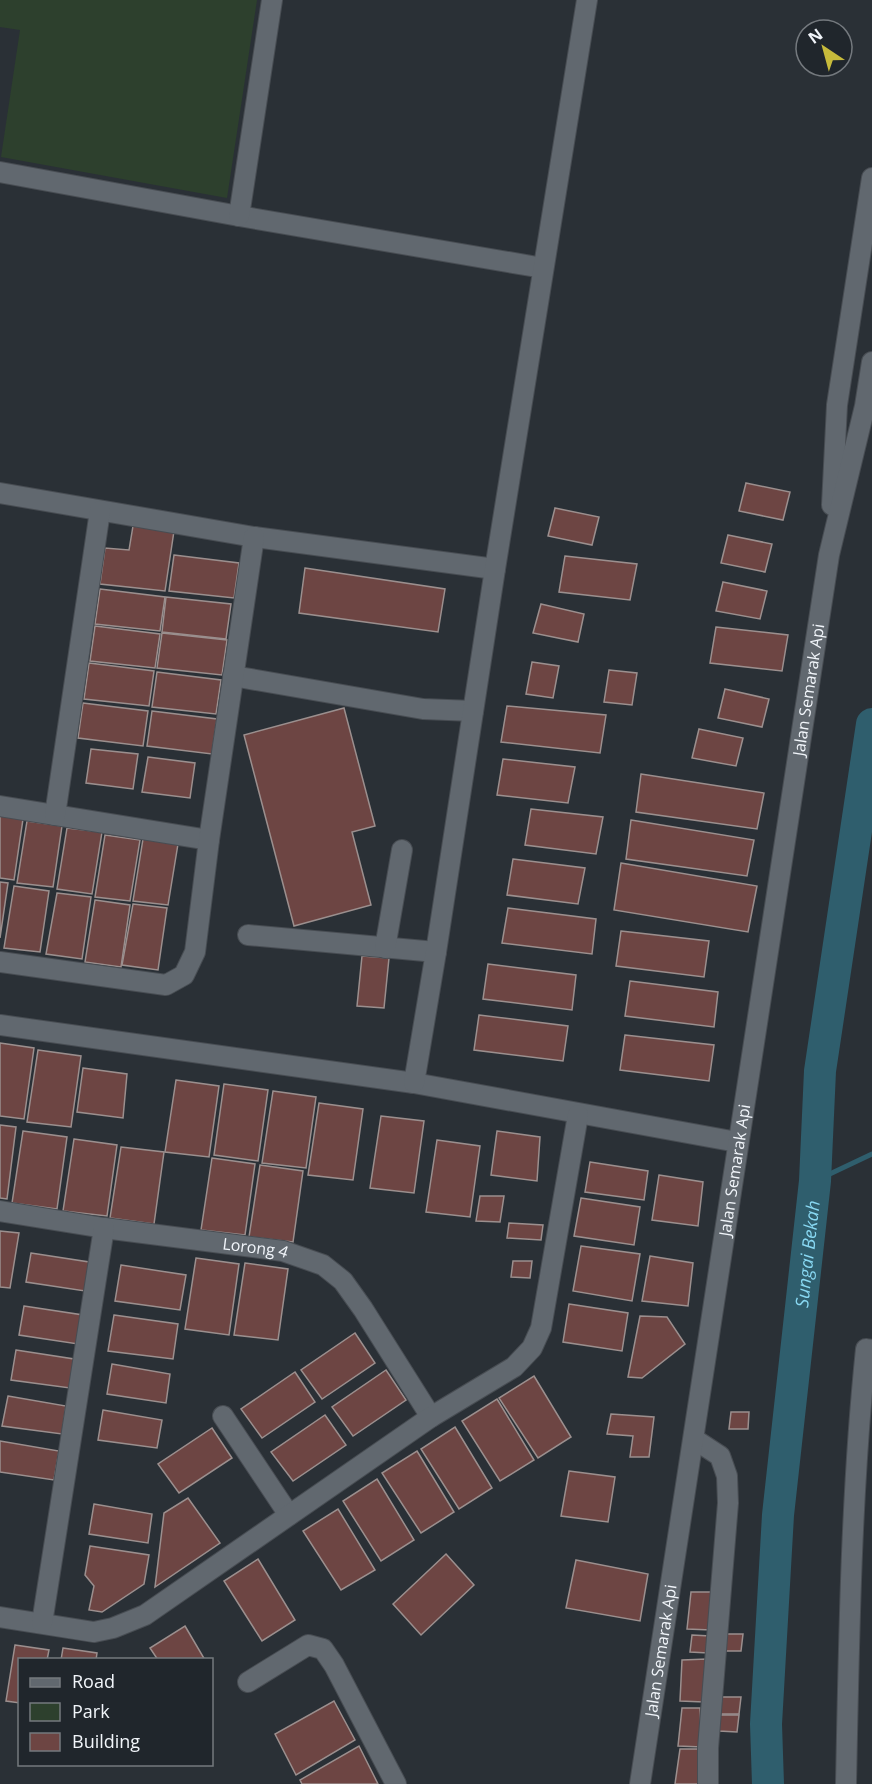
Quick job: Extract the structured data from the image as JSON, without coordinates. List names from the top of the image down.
{
  "streets": {
    "street": ["Jalan Semarak Api", "Lorong 4"]
  },
  "water": ["Sungai Bekah"],
  "legend": ["Road", "Park", "Building"],
  "north": "top left"
}
